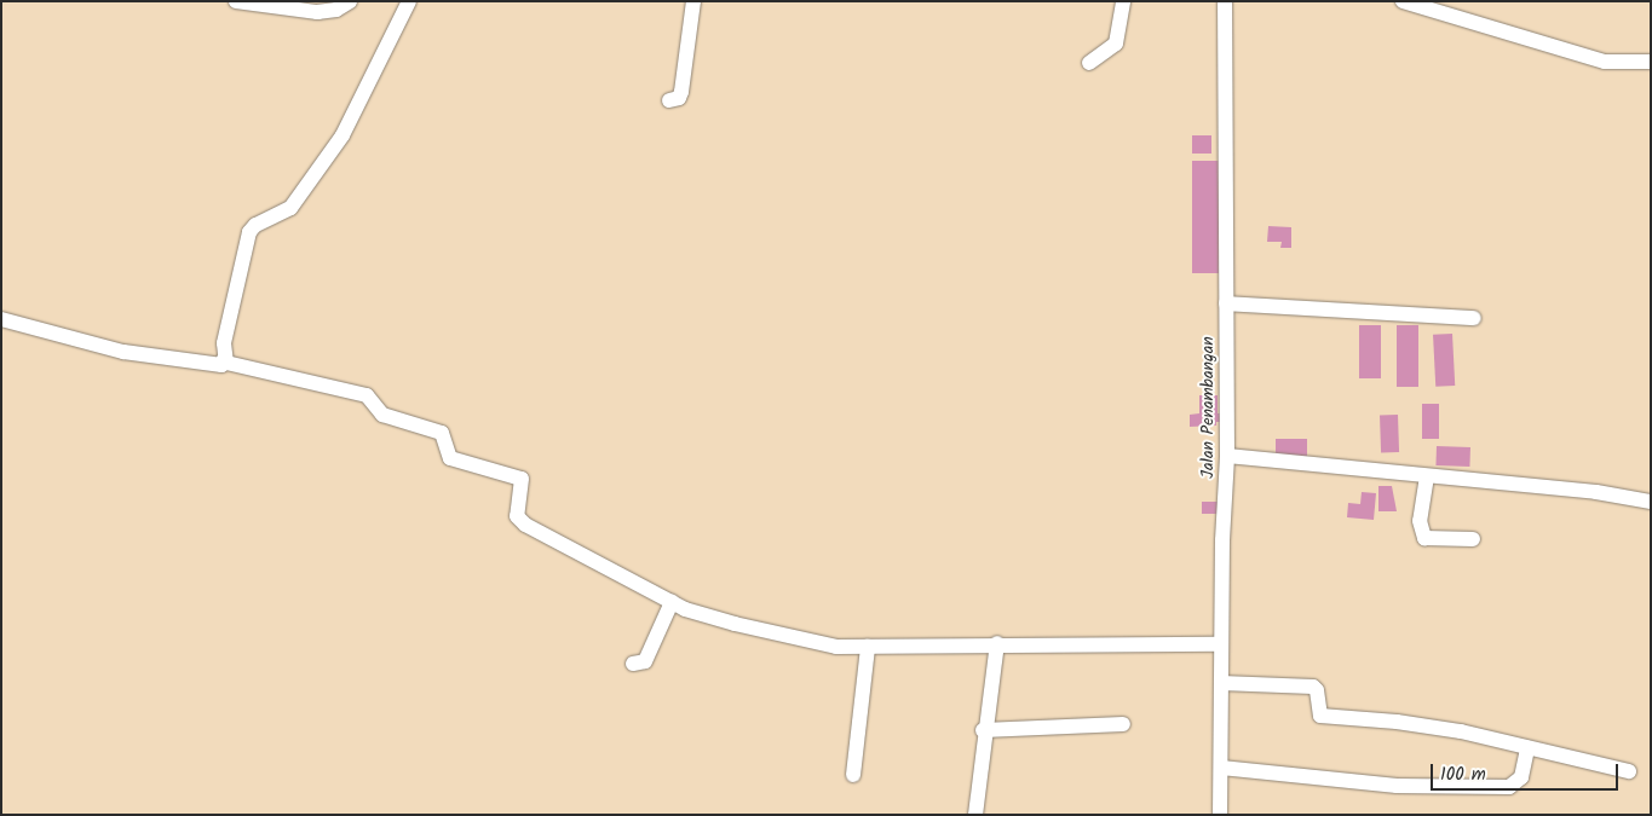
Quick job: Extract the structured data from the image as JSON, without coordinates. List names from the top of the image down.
{
  "streets": {
    "street": ["Jalan Penambangan"]
  },
  "scale_bar": "100 m"
}
